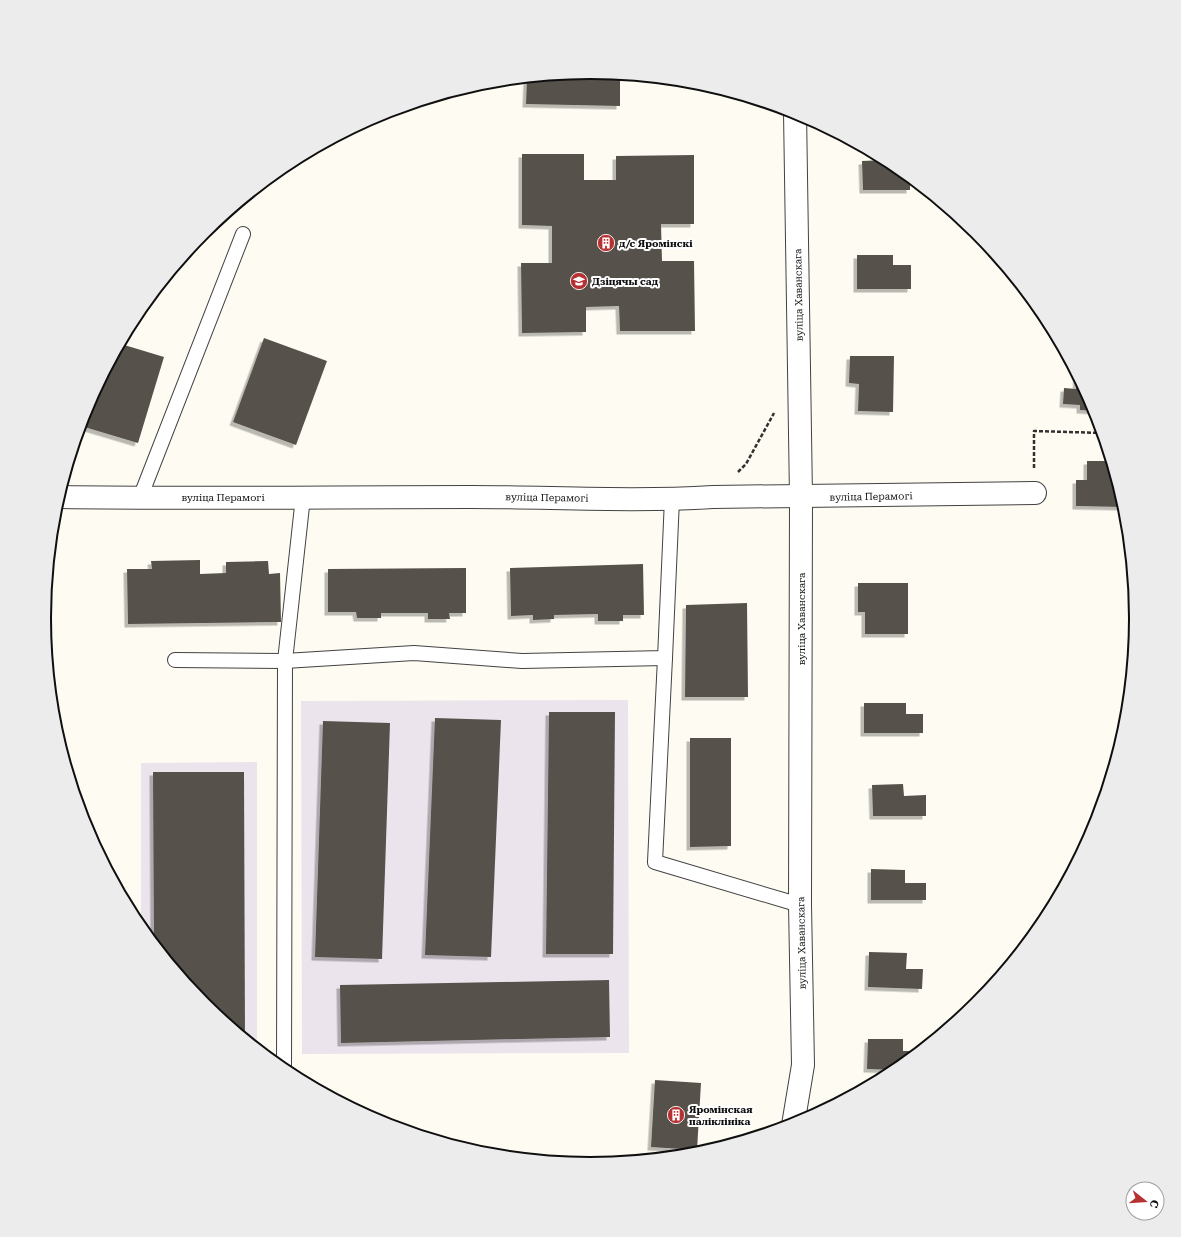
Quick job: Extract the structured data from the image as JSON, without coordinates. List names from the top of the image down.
{
  "streets": {
    "street": ["вуліца Хаванскага", "вуліца Перамогі"]
  },
  "crossings": [
    ["вуліца Хаванскага", "вуліца Перамогі"]
  ],
  "places": {
    "building": ["д/с Яромінскі", "Яромінская паліклініка"],
    "school or university": ["Дзіцячы сад"]
  },
  "north": "right"
}
